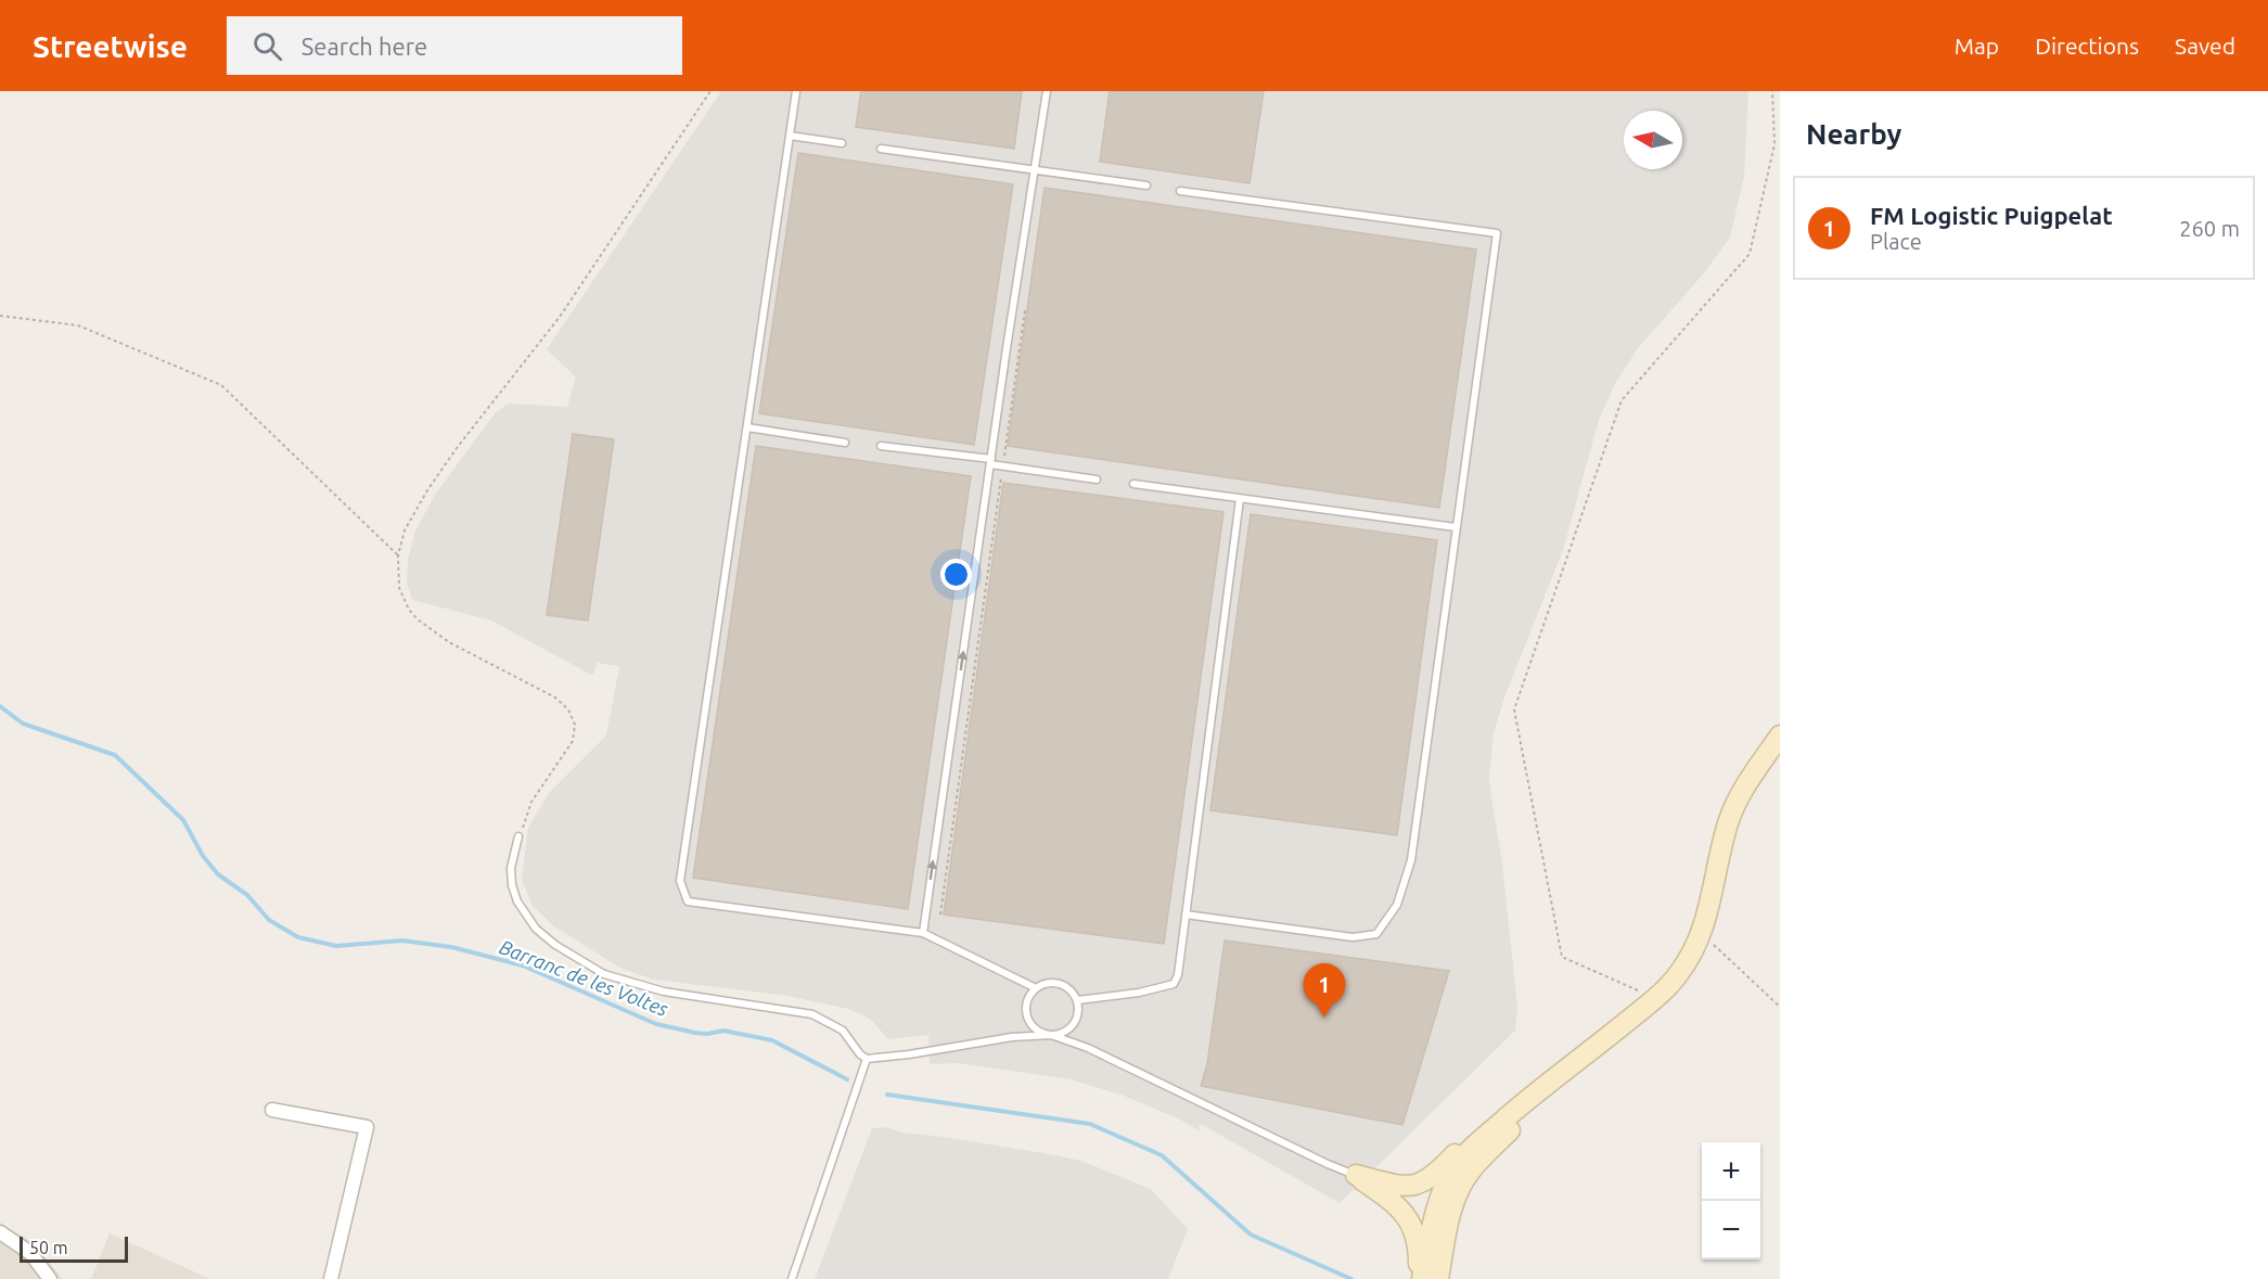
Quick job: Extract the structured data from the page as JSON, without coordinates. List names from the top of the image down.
{
  "water": ["Barranc de les Voltes"],
  "scale_bar": "50 m",
  "north": "left",
  "page": {
    "header": "Streetwise",
    "search": "Search here",
    "nav": ["Map", "Directions", "Saved"],
    "heading": "Nearby",
    "list": [
      {
        "mark": "1",
        "name": "FM Logistic Puigpelat",
        "note": "Place",
        "value": "260 m"
      }
    ],
    "pins": "1",
    "map_buttons": ["+", "−"],
    "scale": "50 m"
  }
}
